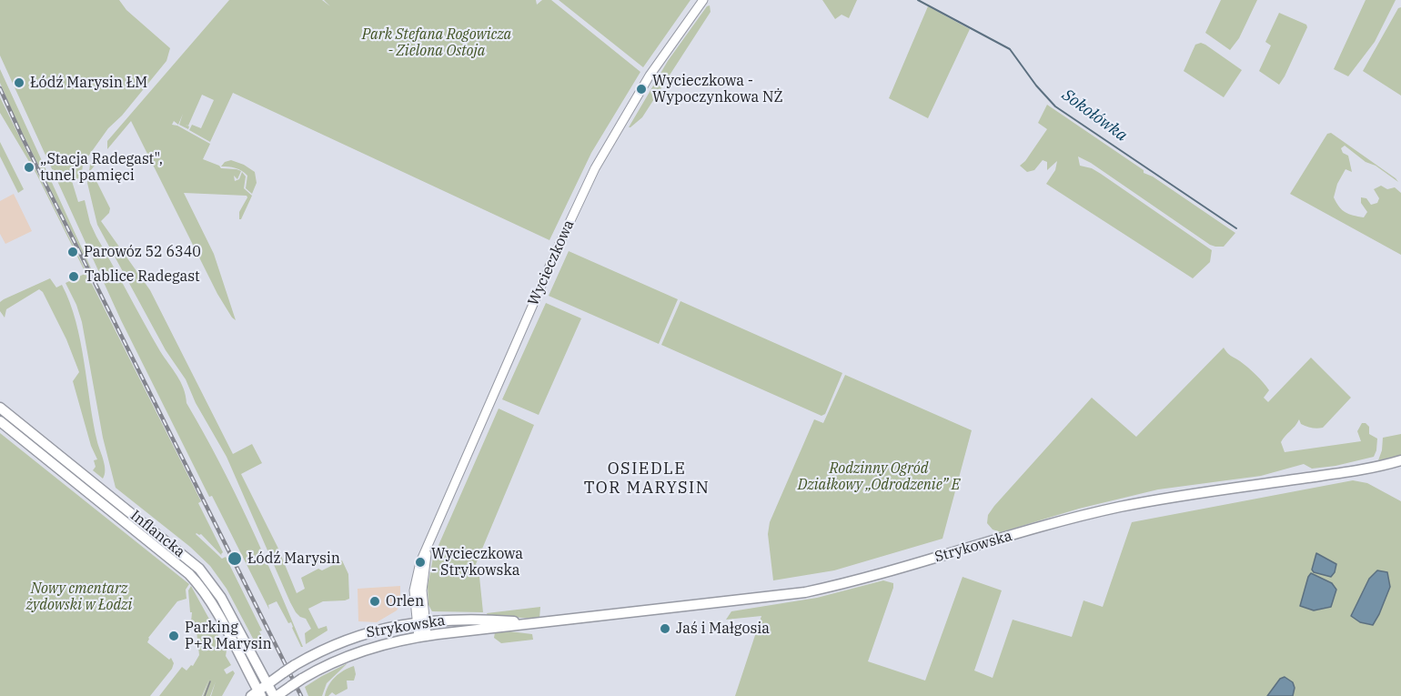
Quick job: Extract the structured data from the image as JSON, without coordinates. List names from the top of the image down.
{
  "streets": {
    "main road": ["Inflancka", "Strykowska"],
    "street": ["Wycieczkowa"]
  },
  "crossings": [
    ["Wycieczkowa", "Strykowska"],
    ["Inflancka", "Strykowska"]
  ],
  "districts": ["OSIEDLE TOR MARYSIN"],
  "water": ["Sokołówka"],
  "parks": ["Park Stefana Rogowicza - Zielona Ostoja", "Rodzinny Ogród Działkowy „Odrodzenie” E", "Nowy cmentarz żydowski w Łodzi"],
  "places": [
    "Łódź Marysin ŁM",
    "Wycieczkowa - Wypoczynkowa NŻ",
    "„Stacja Radegast\", tunel pamięci",
    "Parowóz 52 6340",
    "Tablice Radegast",
    "Łódź Marysin",
    "Wycieczkowa - Strykowska",
    "Orlen",
    "Jaś i Małgosia",
    "Parking P+R Marysin"
  ]
}
